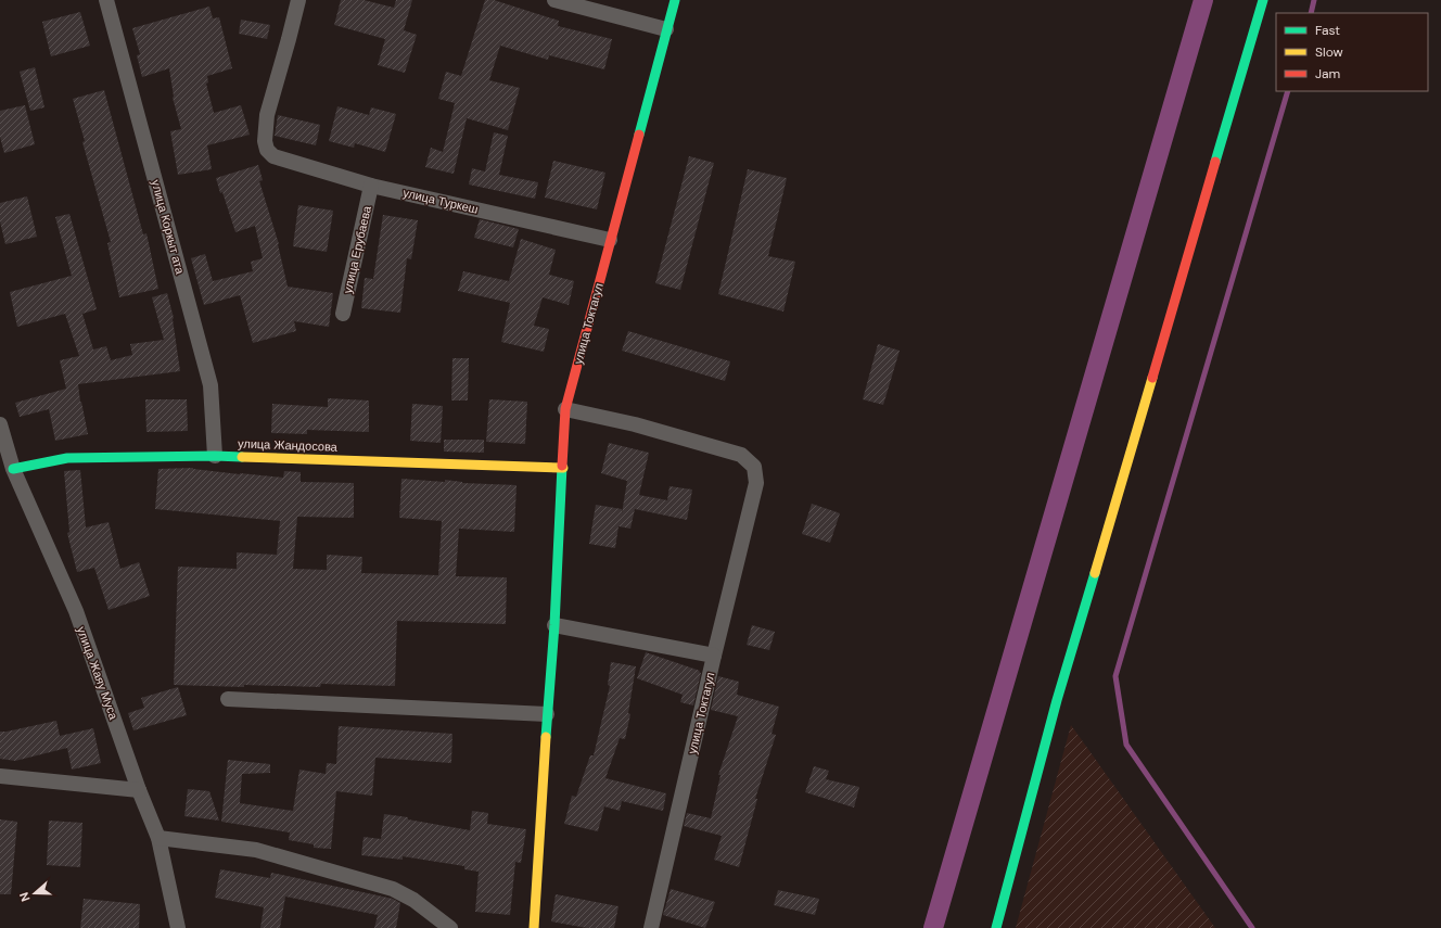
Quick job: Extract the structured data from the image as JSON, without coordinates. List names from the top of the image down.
{
  "streets": {
    "street": [
      "улица Туркеш",
      "улица Коркыт ата",
      "улица Ерубаева",
      "улица Токтагул",
      "улица Жандосова",
      "улица Жаяу Муса"
    ]
  },
  "crossings": [
    ["улица Туркеш", "улица Ерубаева"],
    ["улица Туркеш", "улица Токтагул"],
    ["улица Коркыт ата", "улица Жандосова"],
    ["улица Токтагул", "улица Жандосова"],
    ["улица Жандосова", "улица Жаяу Муса"]
  ],
  "legend": ["Fast", "Slow", "Jam"],
  "north": "left"
}
